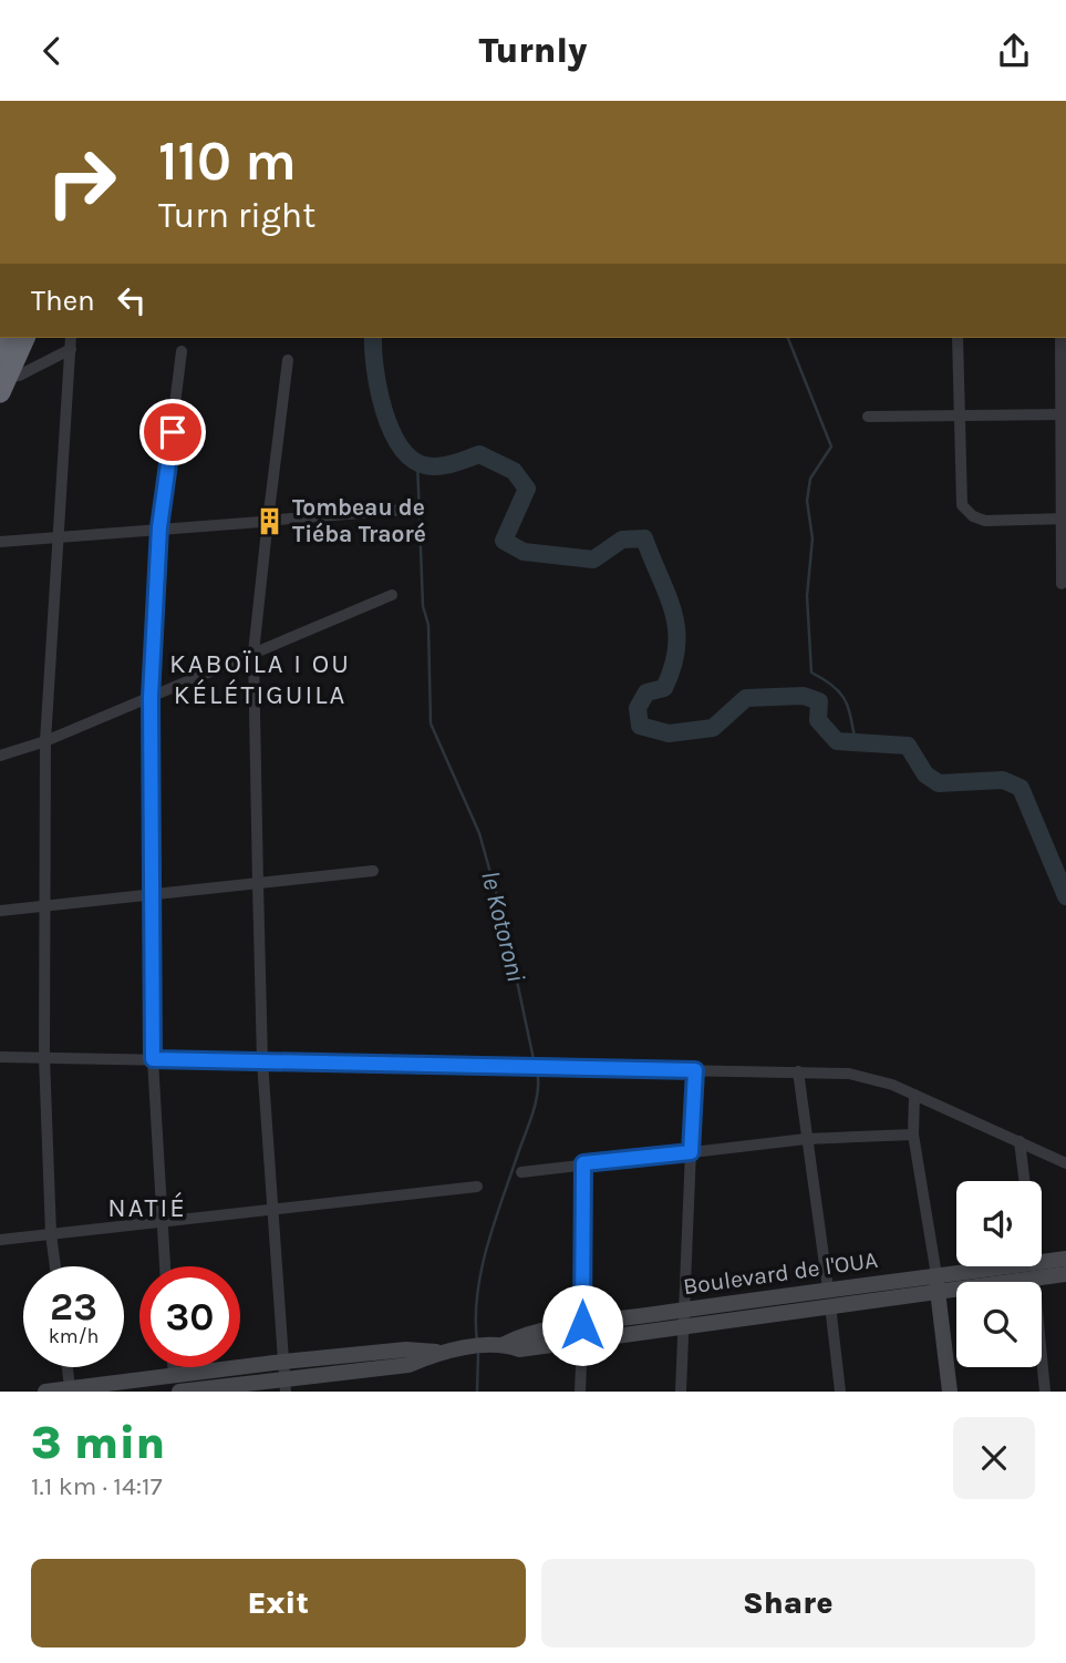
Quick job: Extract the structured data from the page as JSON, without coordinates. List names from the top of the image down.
{
  "streets": {
    "main road": ["Boulevard de l'OUA"]
  },
  "districts": ["KABOÏLA I OU KÉLÉTIGUILA", "NATIÉ"],
  "water": ["le Kotoroni"],
  "places": {
    "building": ["Tombeau de Tiéba Traoré"]
  },
  "page": {
    "header": "Turnly",
    "turn": ["110 m", "Turn right"],
    "then": "Then",
    "speed": "23 km/h",
    "limit": "30",
    "heading": ["3 min", "1.1 km · 14:17"],
    "buttons": ["Exit", "Share"]
  }
}
